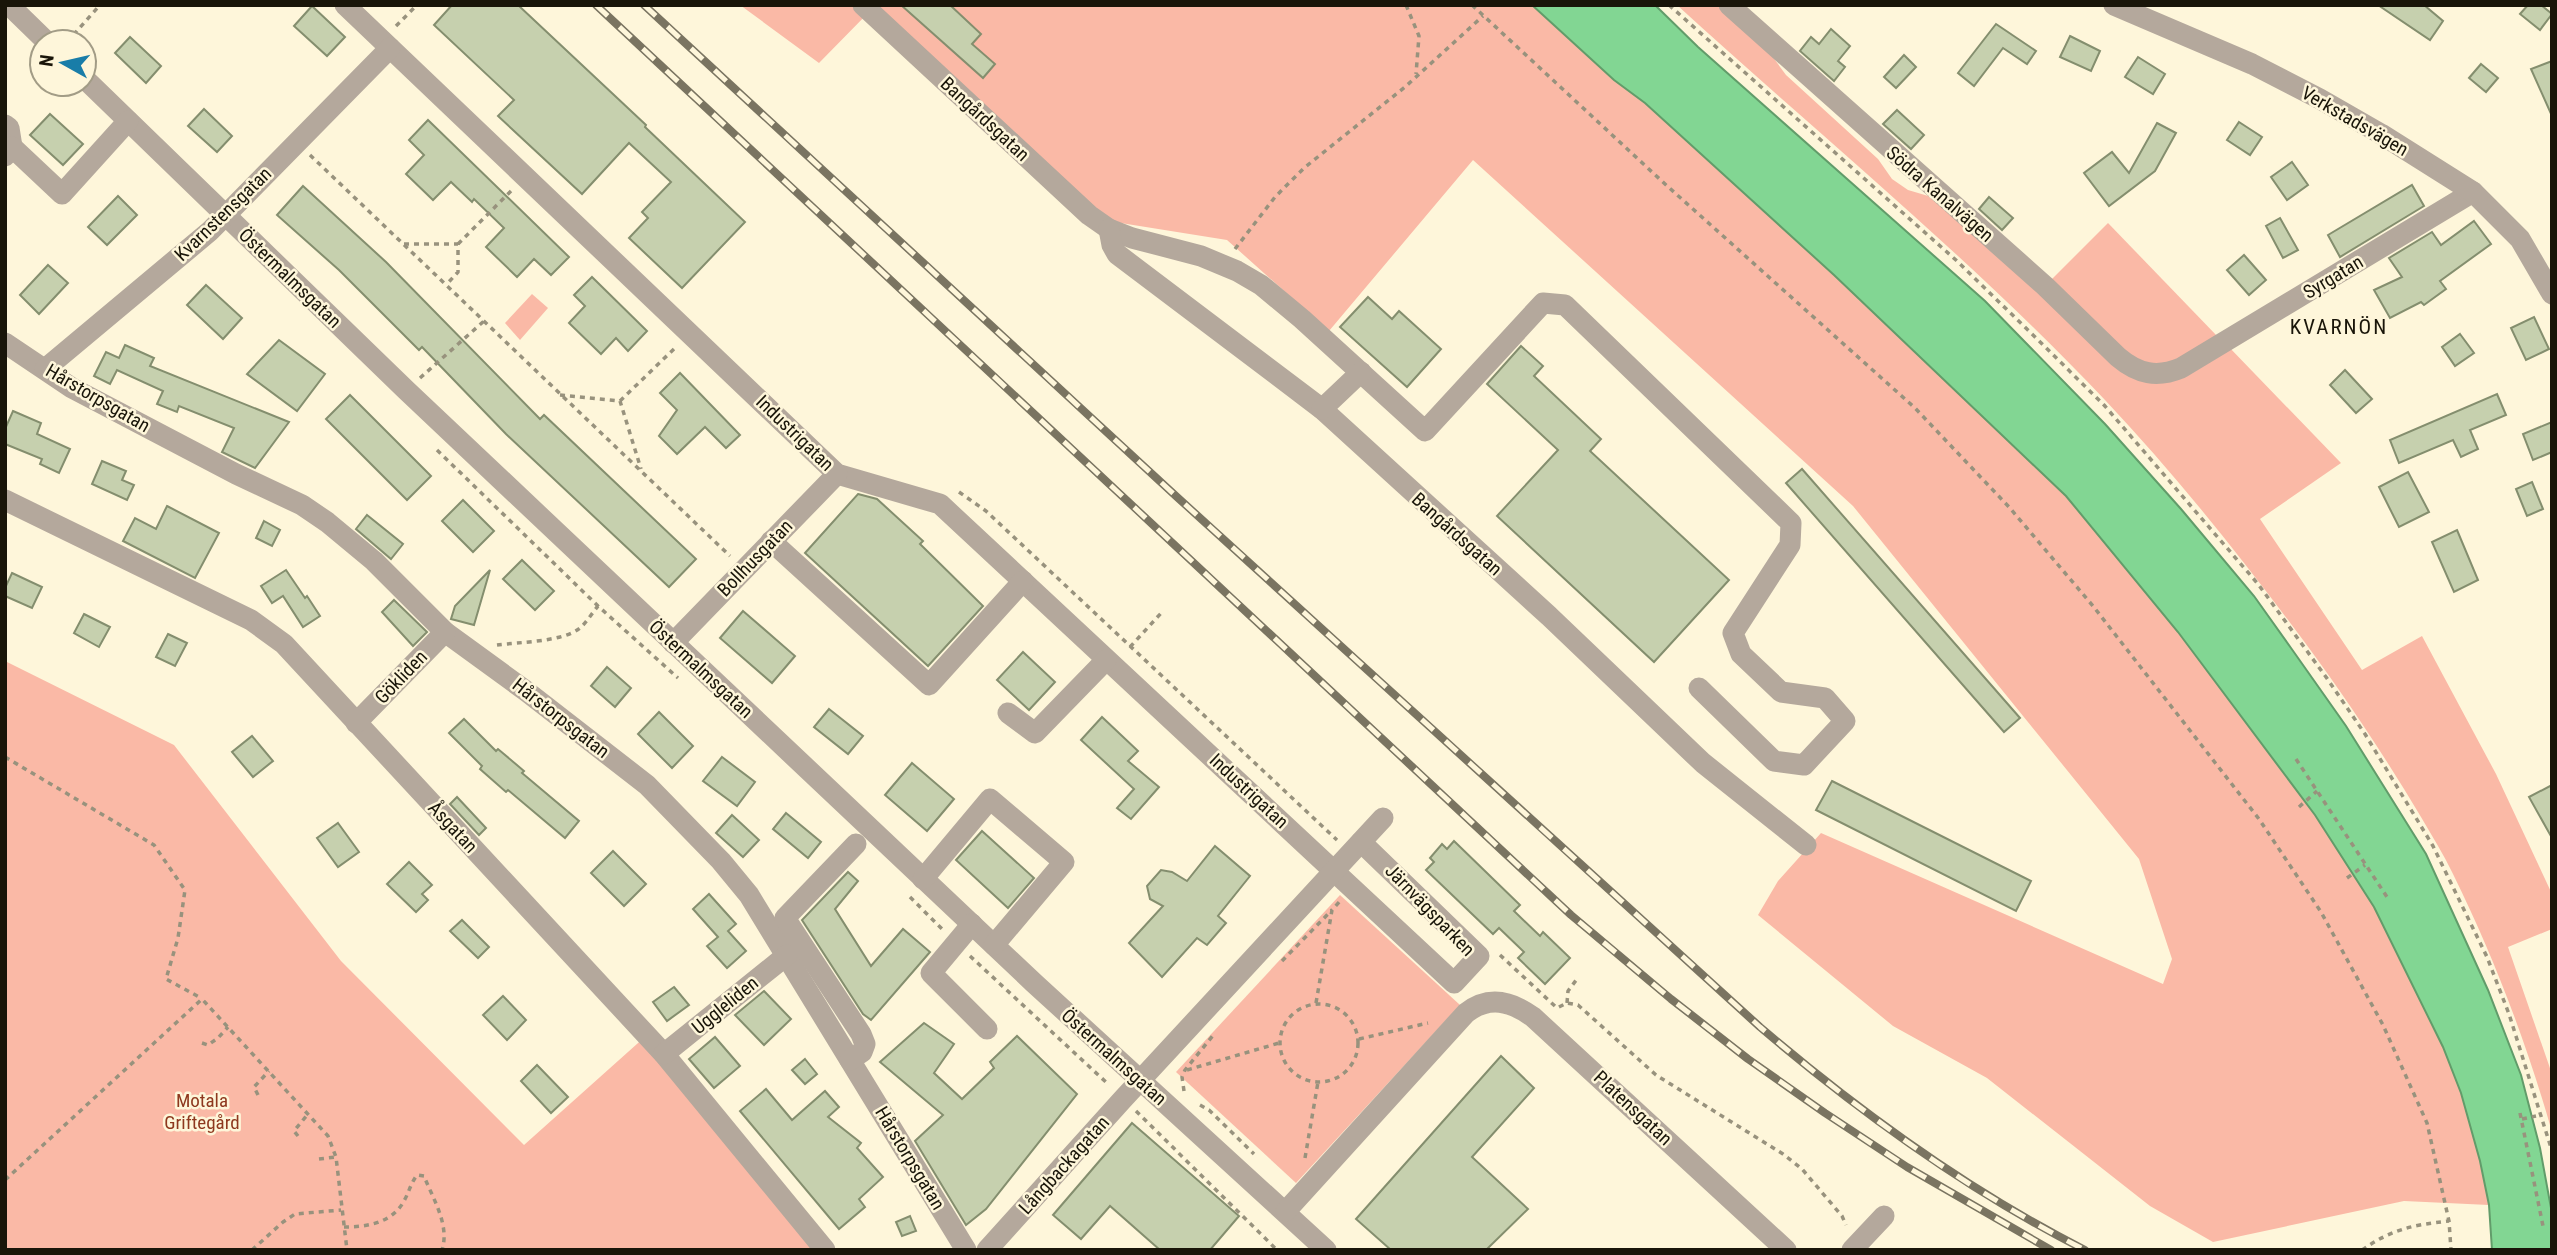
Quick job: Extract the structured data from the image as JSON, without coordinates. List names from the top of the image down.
{
  "streets": {
    "street": [
      "Bangårdsgatan",
      "Verkstadsvägen",
      "Södra Kanalvägen",
      "Kvarnstensgatan",
      "Syrgatan",
      "Östermalmsgatan",
      "Hårstorpsgatan",
      "Industrigatan",
      "Bollhusgatan",
      "Gökliden",
      "Åsgatan",
      "Järnvägsparken",
      "Uggleliden",
      "Platensgatan",
      "Långbackagatan"
    ]
  },
  "crossings": [
    ["Verkstadsvägen", "Syrgatan"],
    ["Södra Kanalvägen", "Syrgatan"],
    ["Kvarnstensgatan", "Östermalmsgatan"],
    ["Kvarnstensgatan", "Hårstorpsgatan"],
    ["Kvarnstensgatan", "Industrigatan"],
    ["Östermalmsgatan", "Bollhusgatan"],
    ["Östermalmsgatan", "Platensgatan"],
    ["Östermalmsgatan", "Långbackagatan"],
    ["Hårstorpsgatan", "Gökliden"],
    ["Hårstorpsgatan", "Uggleliden"],
    ["Industrigatan", "Bollhusgatan"],
    ["Industrigatan", "Järnvägsparken"],
    ["Gökliden", "Åsgatan"],
    ["Åsgatan", "Uggleliden"]
  ],
  "districts": ["KVARNÖN"],
  "parks": ["Motala Griftegård"],
  "north": "left"
}
